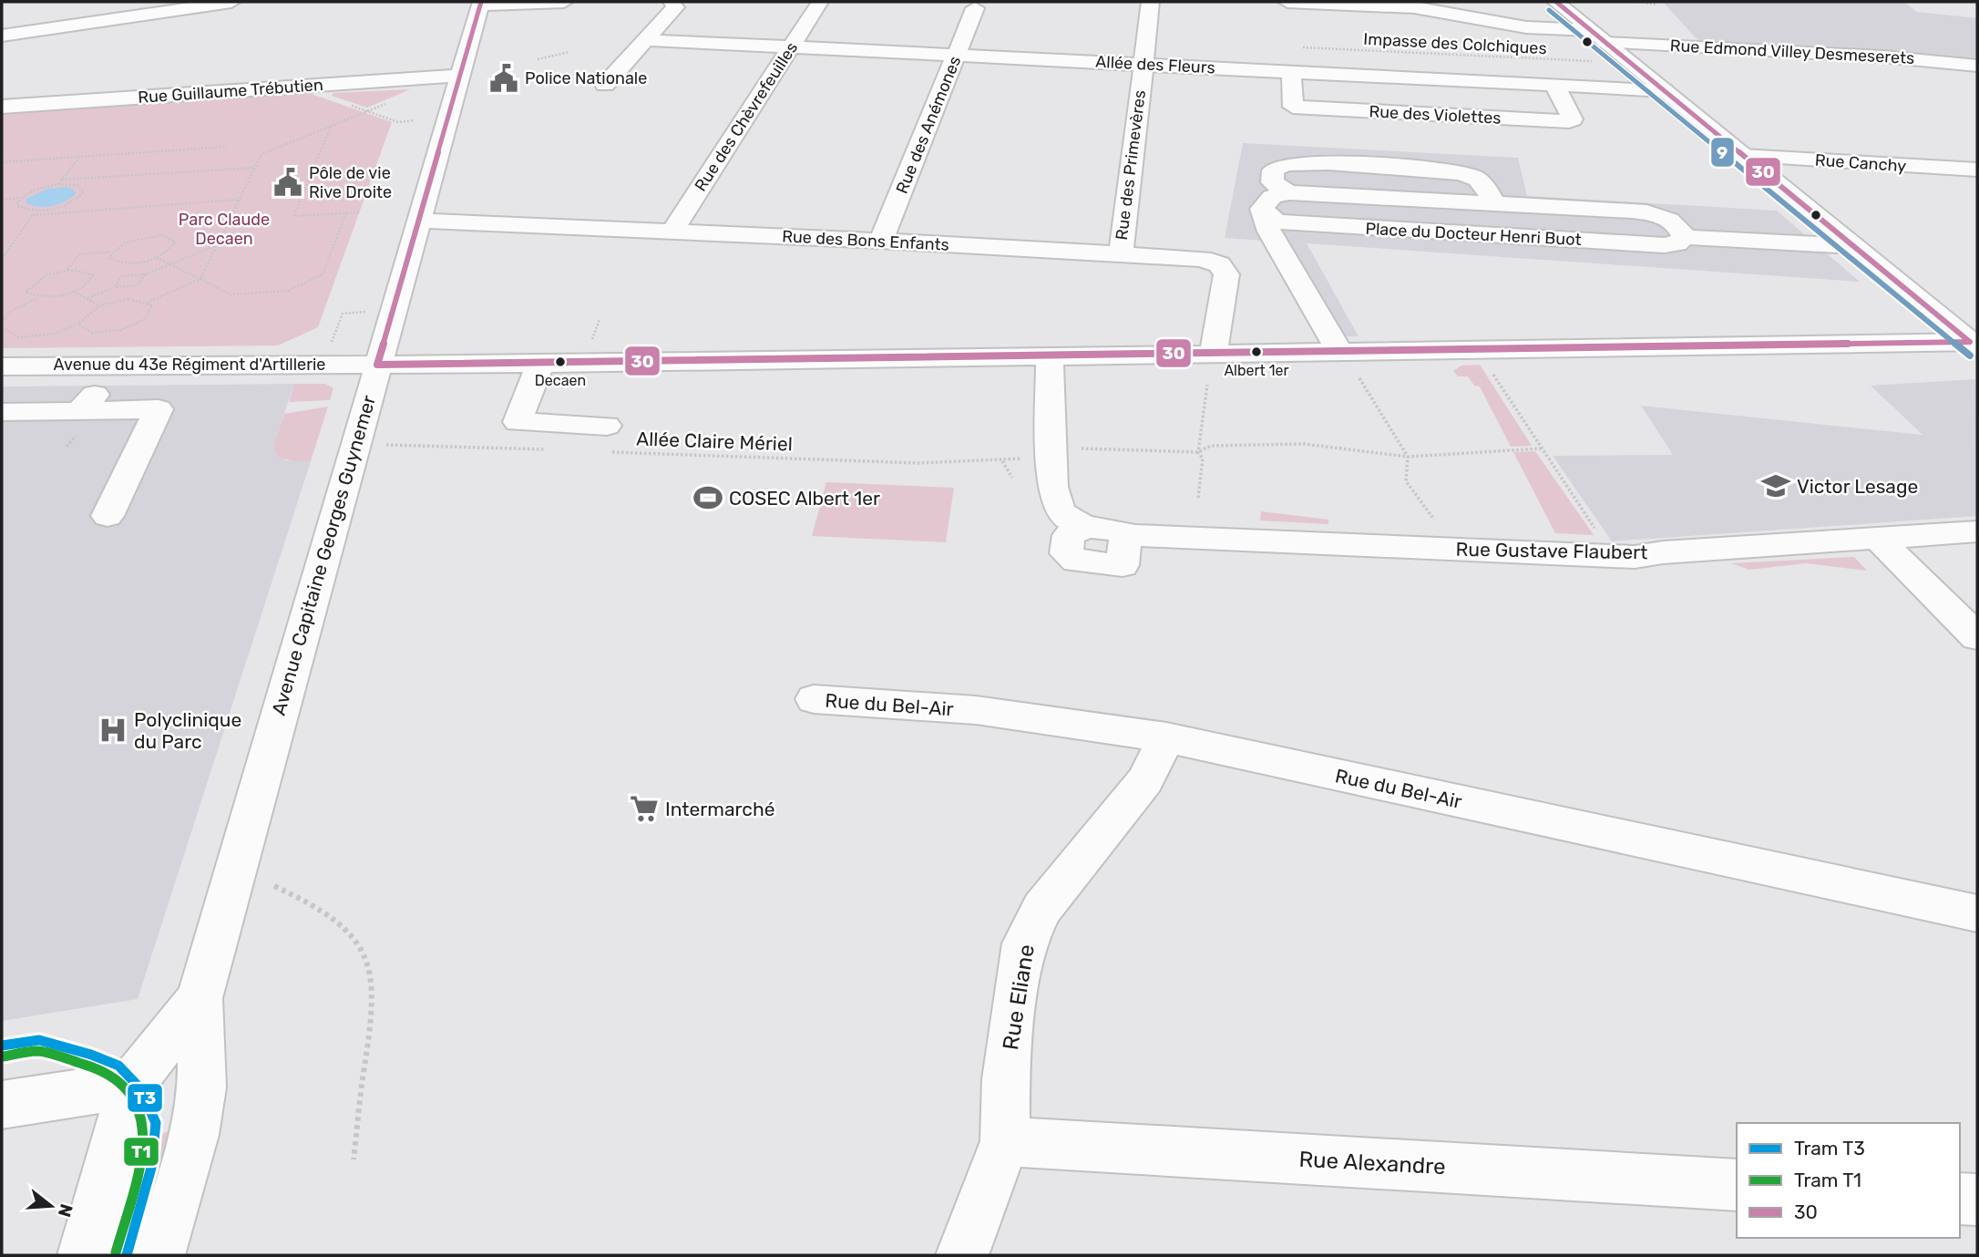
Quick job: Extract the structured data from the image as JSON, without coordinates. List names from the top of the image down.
{
  "streets": {
    "street": [
      "Rue Edmond Villey Desmeserets",
      "Allée des Fleurs",
      "Rue Guillaume Trébutien",
      "Rue des Violettes",
      "Rue des Chèvrefeuilles",
      "Rue des Anémones",
      "Rue Canchy",
      "Rue des Primevères",
      "Place du Docteur Henri Buot",
      "Rue des Bons Enfants",
      "Avenue du 43e Régiment d'Artillerie",
      "Rue Gustave Flaubert",
      "Avenue Capitaine Georges Guynemer",
      "Rue du Bel-Air",
      "Rue Eliane",
      "Rue Alexandre"
    ],
    "path": ["Impasse des Colchiques", "Allée Claire Mériel"]
  },
  "crossings": [
    ["Allée des Fleurs", "Rue des Violettes"],
    ["Allée des Fleurs", "Rue des Chèvrefeuilles"],
    ["Allée des Fleurs", "Rue des Anémones"],
    ["Allée des Fleurs", "Rue des Primevères"],
    ["Rue Guillaume Trébutien", "Avenue Capitaine Georges Guynemer"],
    ["Rue des Chèvrefeuilles", "Rue des Bons Enfants"],
    ["Rue des Anémones", "Rue des Bons Enfants"],
    ["Rue des Primevères", "Rue des Bons Enfants"],
    ["Rue des Bons Enfants", "Avenue du 43e Régiment d'Artillerie"],
    ["Rue des Bons Enfants", "Avenue Capitaine Georges Guynemer"],
    ["Avenue du 43e Régiment d'Artillerie", "Rue Gustave Flaubert"],
    ["Avenue du 43e Régiment d'Artillerie", "Avenue Capitaine Georges Guynemer"],
    ["Rue du Bel-Air", "Rue Eliane"],
    ["Rue Eliane", "Rue Alexandre"]
  ],
  "parks": ["Parc Claude Decaen"],
  "places": {
    "public building": ["Police Nationale", "Pôle de vie Rive Droite"],
    "other": ["Albert 1er", "Decaen"],
    "school or university": ["Victor Lesage"],
    "sports": ["COSEC Albert 1er"],
    "hospital": ["Polyclinique du Parc"],
    "supermarket": ["Intermarché"]
  },
  "lines": [
    "transit line 30",
    "transit line 9",
    "tram line T3",
    "tram line T1"
  ],
  "legend": ["Tram T3", "Tram T1", "30"],
  "north": "right"
}
